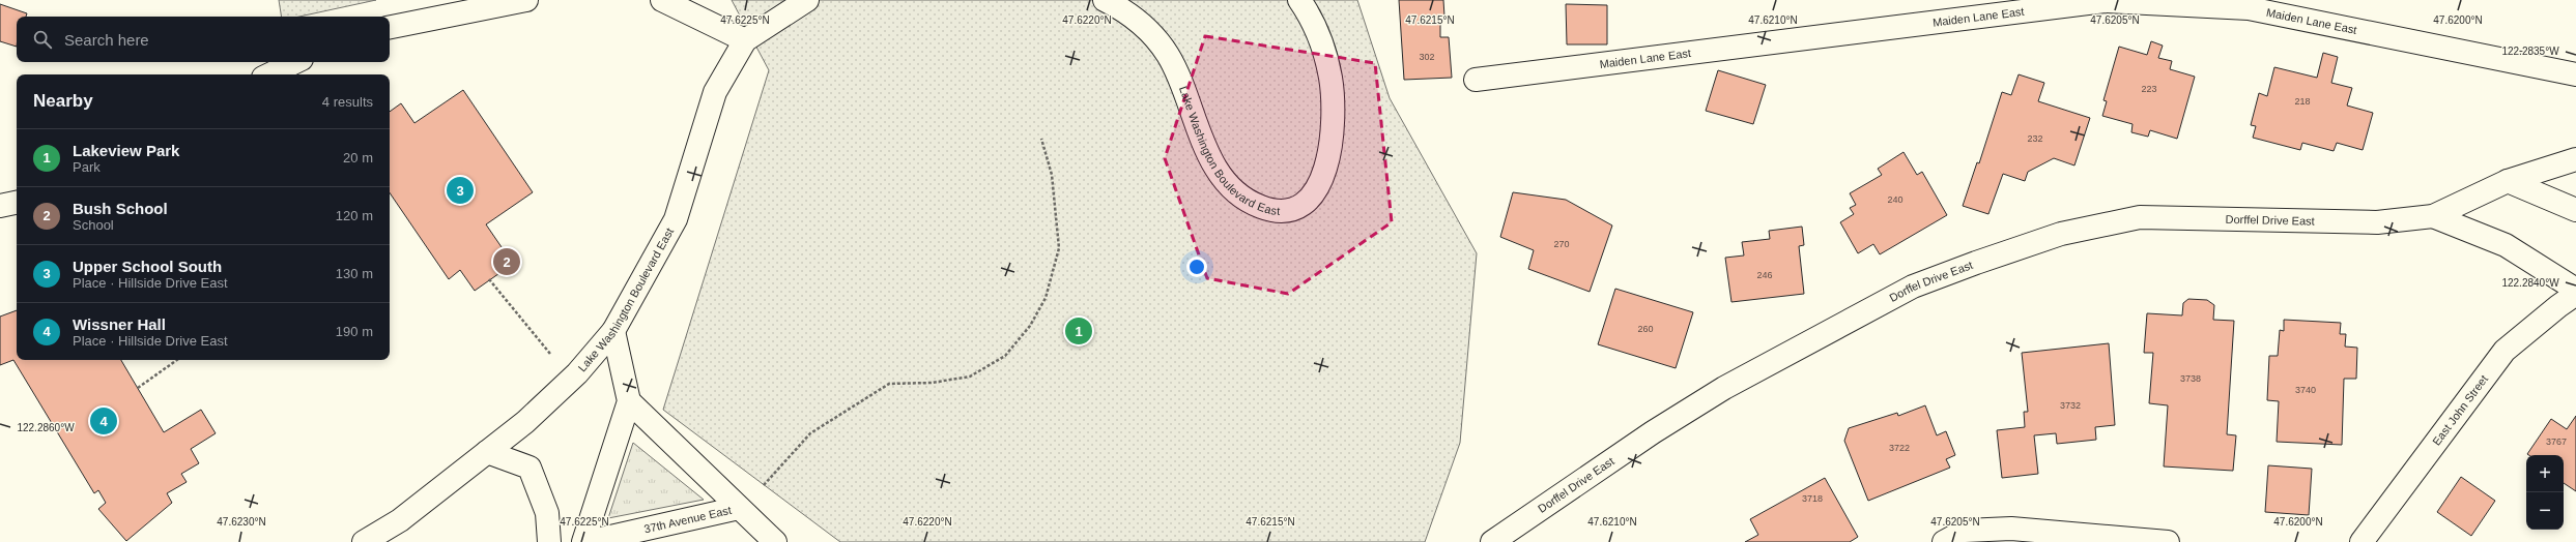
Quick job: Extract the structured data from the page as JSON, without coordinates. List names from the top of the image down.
{
  "streets": {
    "street": [
      "Maiden Lane East",
      "Lake Washington Boulevard East",
      "Dorffel Drive East",
      "East John Street",
      "37th Avenue East"
    ]
  },
  "house_numbers": [
    "302",
    "223",
    "218",
    "232",
    "240",
    "270",
    "246",
    "260",
    "3738",
    "3740",
    "3732",
    "3767",
    "3722",
    "3718"
  ],
  "page": {
    "search": "Search here",
    "heading": ["Nearby", "4 results"],
    "list": [
      {
        "mark": "1",
        "name": "Lakeview Park",
        "note": "Park",
        "value": "20 m"
      },
      {
        "mark": "2",
        "name": "Bush School",
        "note": "School",
        "value": "120 m"
      },
      {
        "mark": "3",
        "name": "Upper School South",
        "note": "Place · Hillside Drive East",
        "value": "130 m"
      },
      {
        "mark": "4",
        "name": "Wissner Hall",
        "note": "Place · Hillside Drive East",
        "value": "190 m"
      }
    ],
    "pins": [
      "3",
      "2",
      "1",
      "4"
    ],
    "map_buttons": ["+", "−"]
  },
  "coordinates": [
    "47.6225°N",
    "47.6220°N",
    "47.6215°N",
    "47.6210°N",
    "47.6205°N",
    "47.6200°N",
    "122.2835°W",
    "122.2840°W",
    "122.2860°W",
    "47.6230°N"
  ]
}
